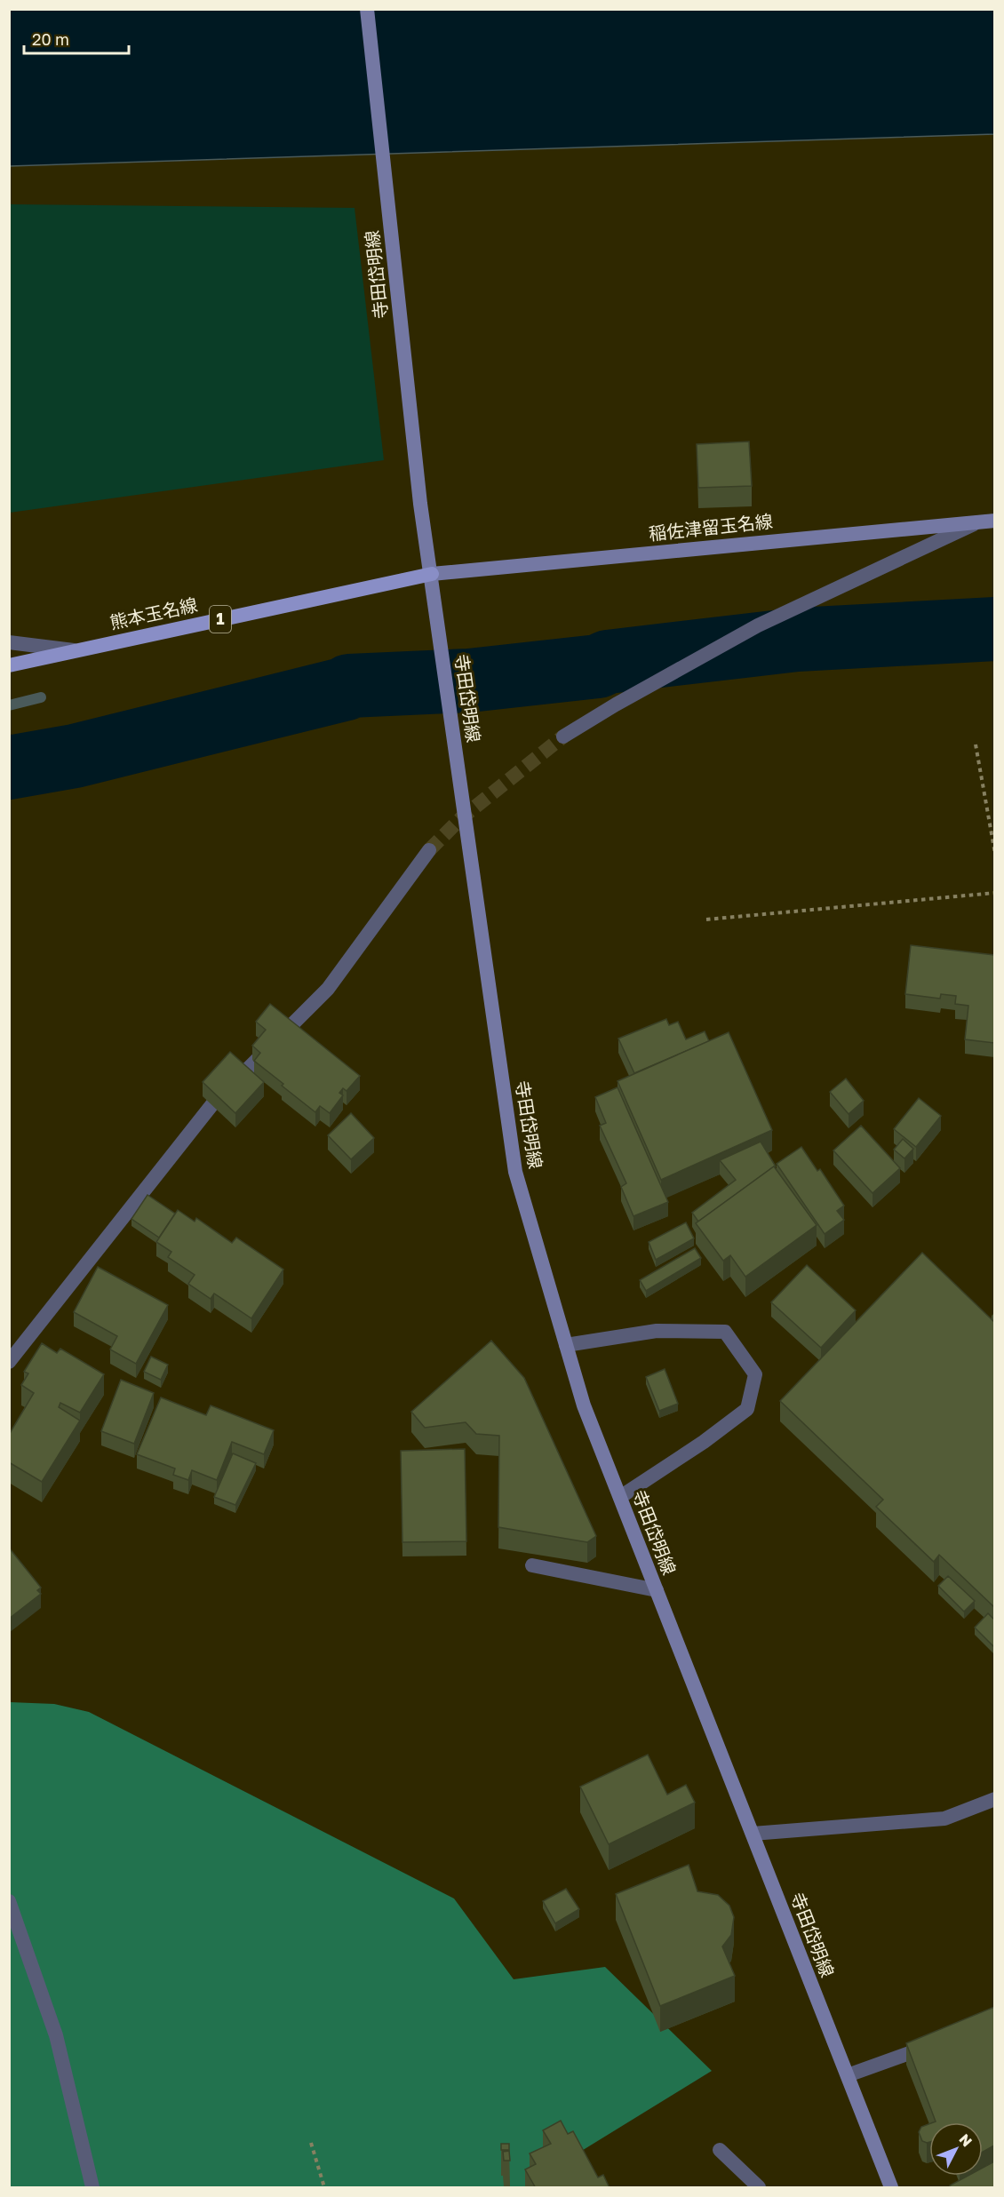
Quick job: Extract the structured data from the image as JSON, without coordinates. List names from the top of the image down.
{
  "streets": {
    "main road": [
      "寺田岱明線",
      "稲佐津留玉名線",
      "熊本玉名線",
      "1"
    ]
  },
  "crossings": [
    ["寺田岱明線", "稲佐津留玉名線"],
    ["寺田岱明線", "熊本玉名線"],
    ["稲佐津留玉名線", "熊本玉名線"]
  ],
  "scale_bar": "20 m",
  "north": "top right"
}
